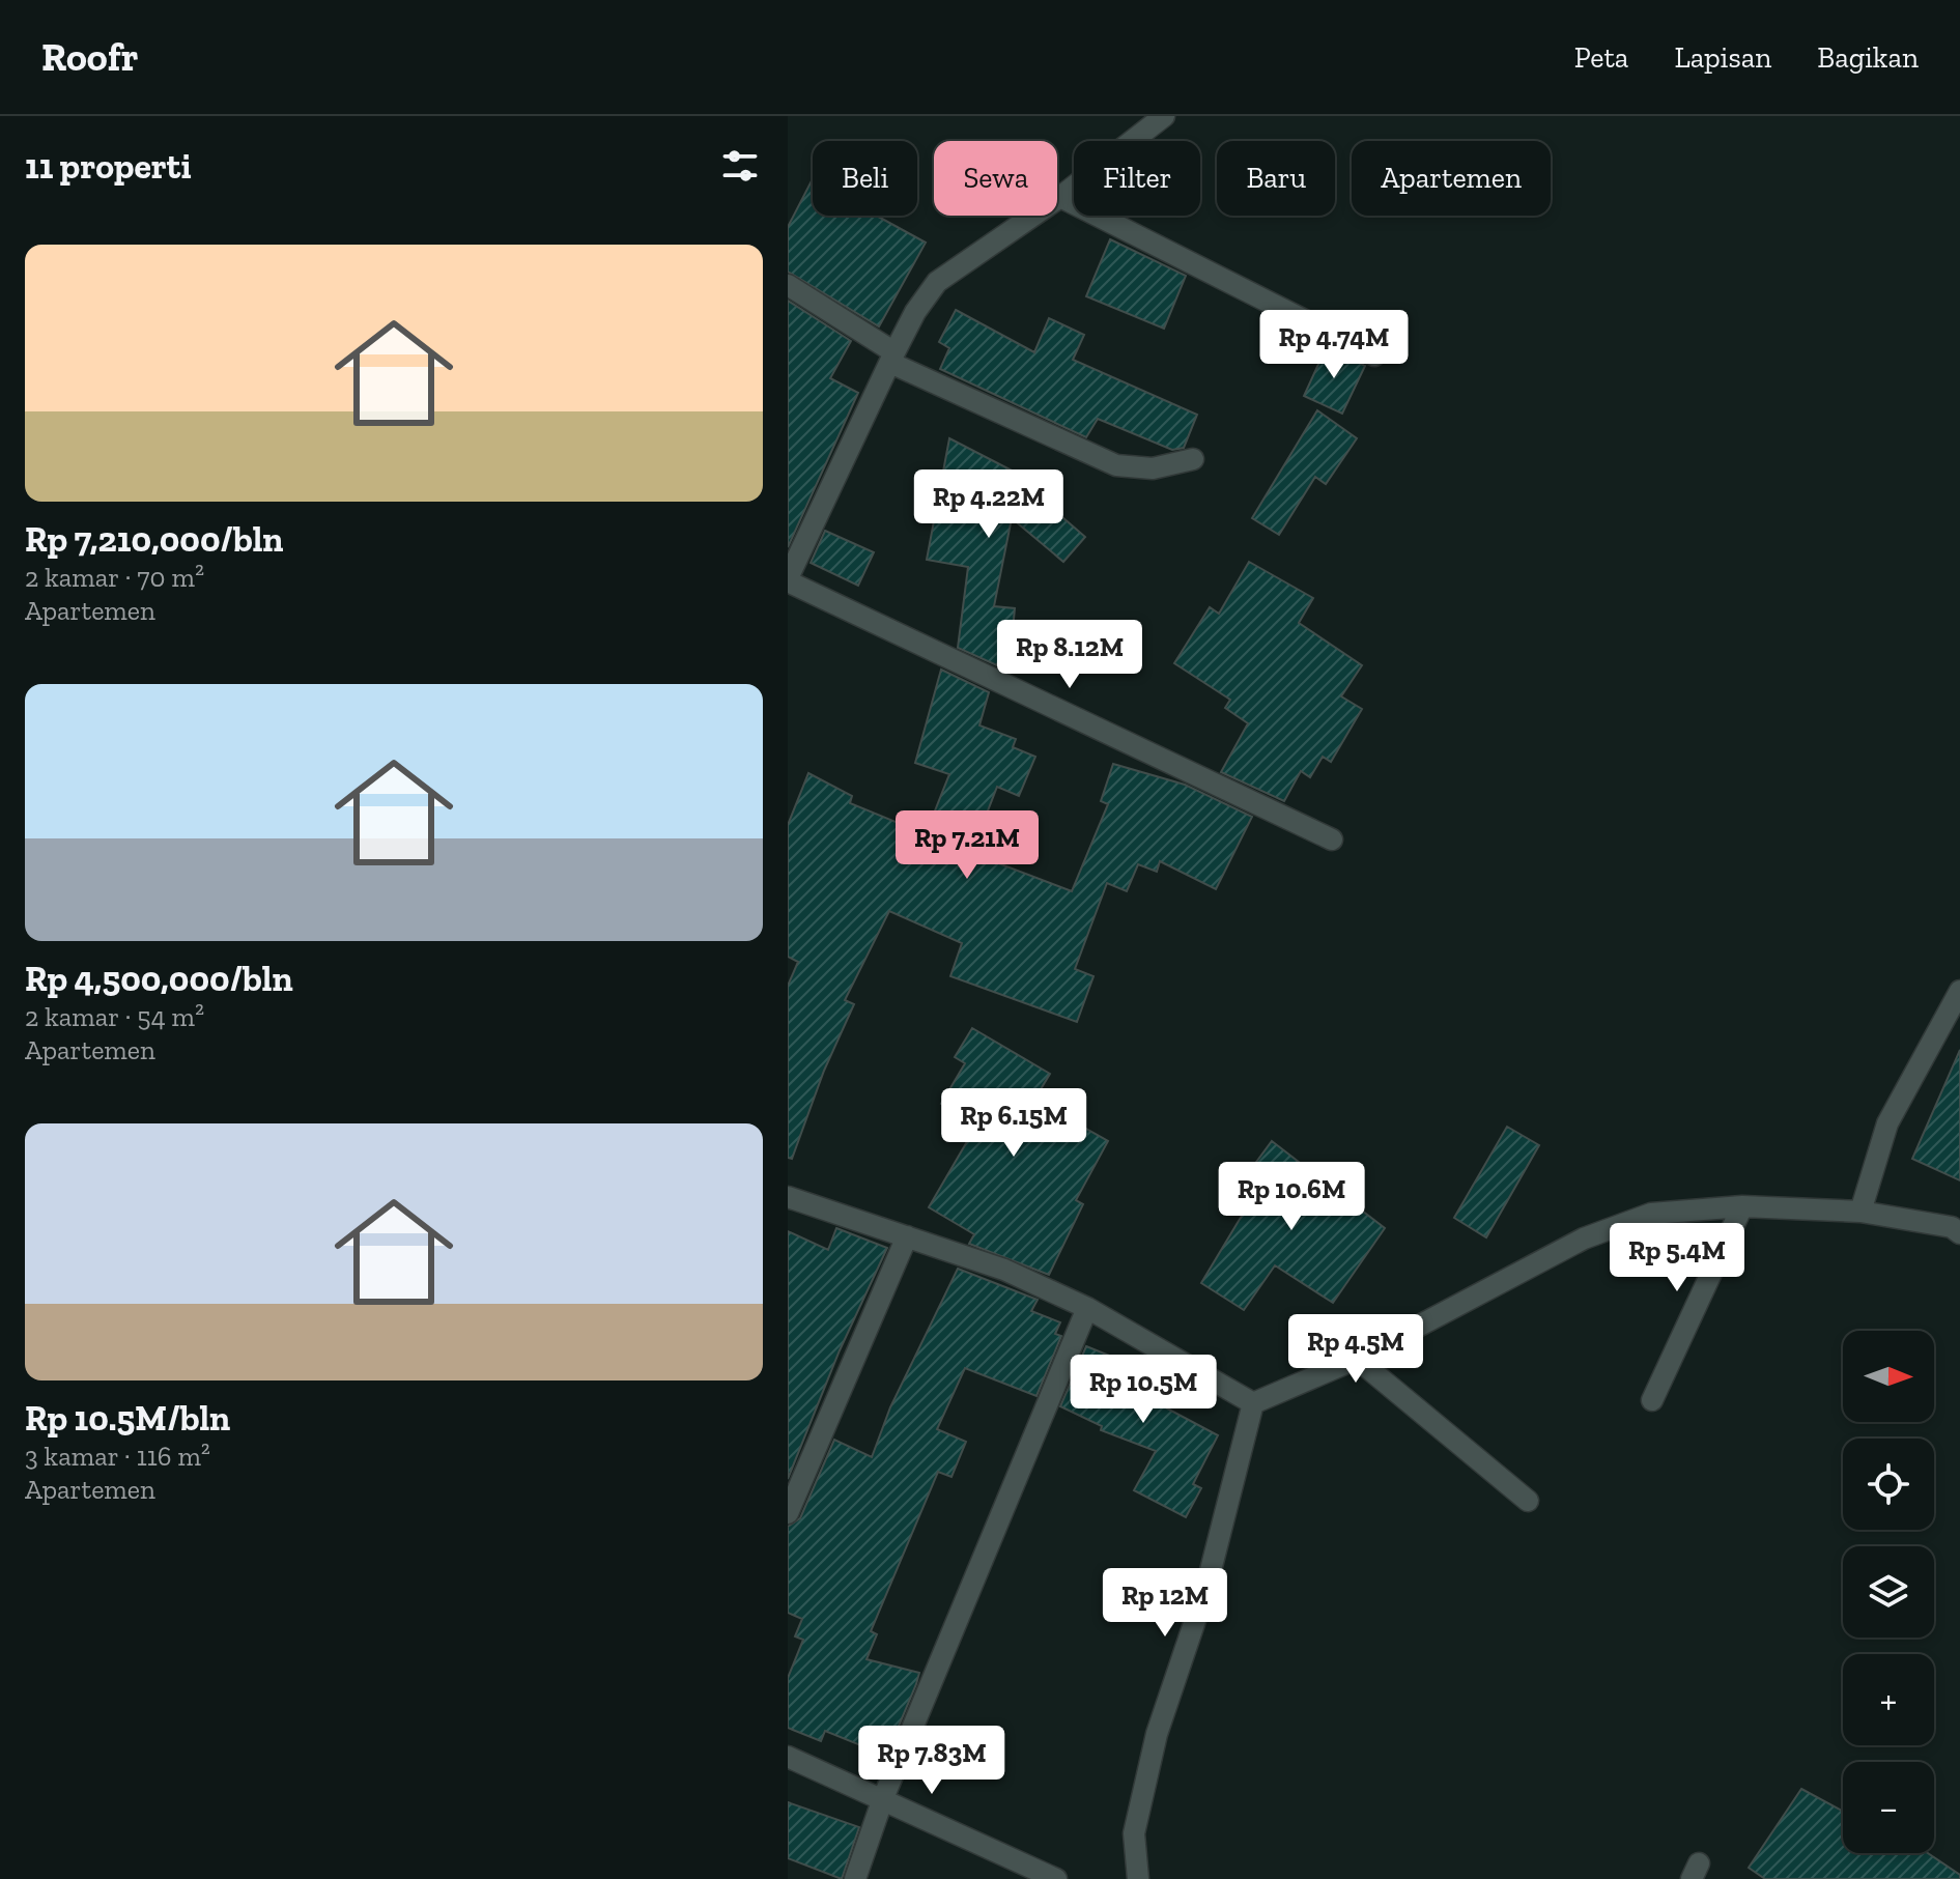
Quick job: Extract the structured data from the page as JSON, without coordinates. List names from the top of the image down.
{
  "north": "right",
  "page": {
    "header": "Roofr",
    "nav": ["Peta", "Lapisan", "Bagikan"],
    "heading": "11 properti",
    "chip": [
      "Beli",
      "Sewa",
      "Filter",
      "Baru",
      "Apartemen"
    ],
    "list": [
      {
        "name": "Rp 7,210,000/bln",
        "note": "2 kamar · 70 m² · Apartemen"
      },
      {
        "name": "Rp 4,500,000/bln",
        "note": "2 kamar · 54 m² · Apartemen"
      },
      {
        "name": "Rp 10.5M/bln",
        "note": "3 kamar · 116 m² · Apartemen"
      }
    ],
    "price": [
      "Rp 4.74M",
      "Rp 4.22M",
      "Rp 8.12M",
      "Rp 7.21M",
      "Rp 6.15M",
      "Rp 10.6M",
      "Rp 5.4M",
      "Rp 4.5M",
      "Rp 10.5M",
      "Rp 12M",
      "Rp 7.83M"
    ],
    "map_buttons": ["+", "−"]
  }
}
